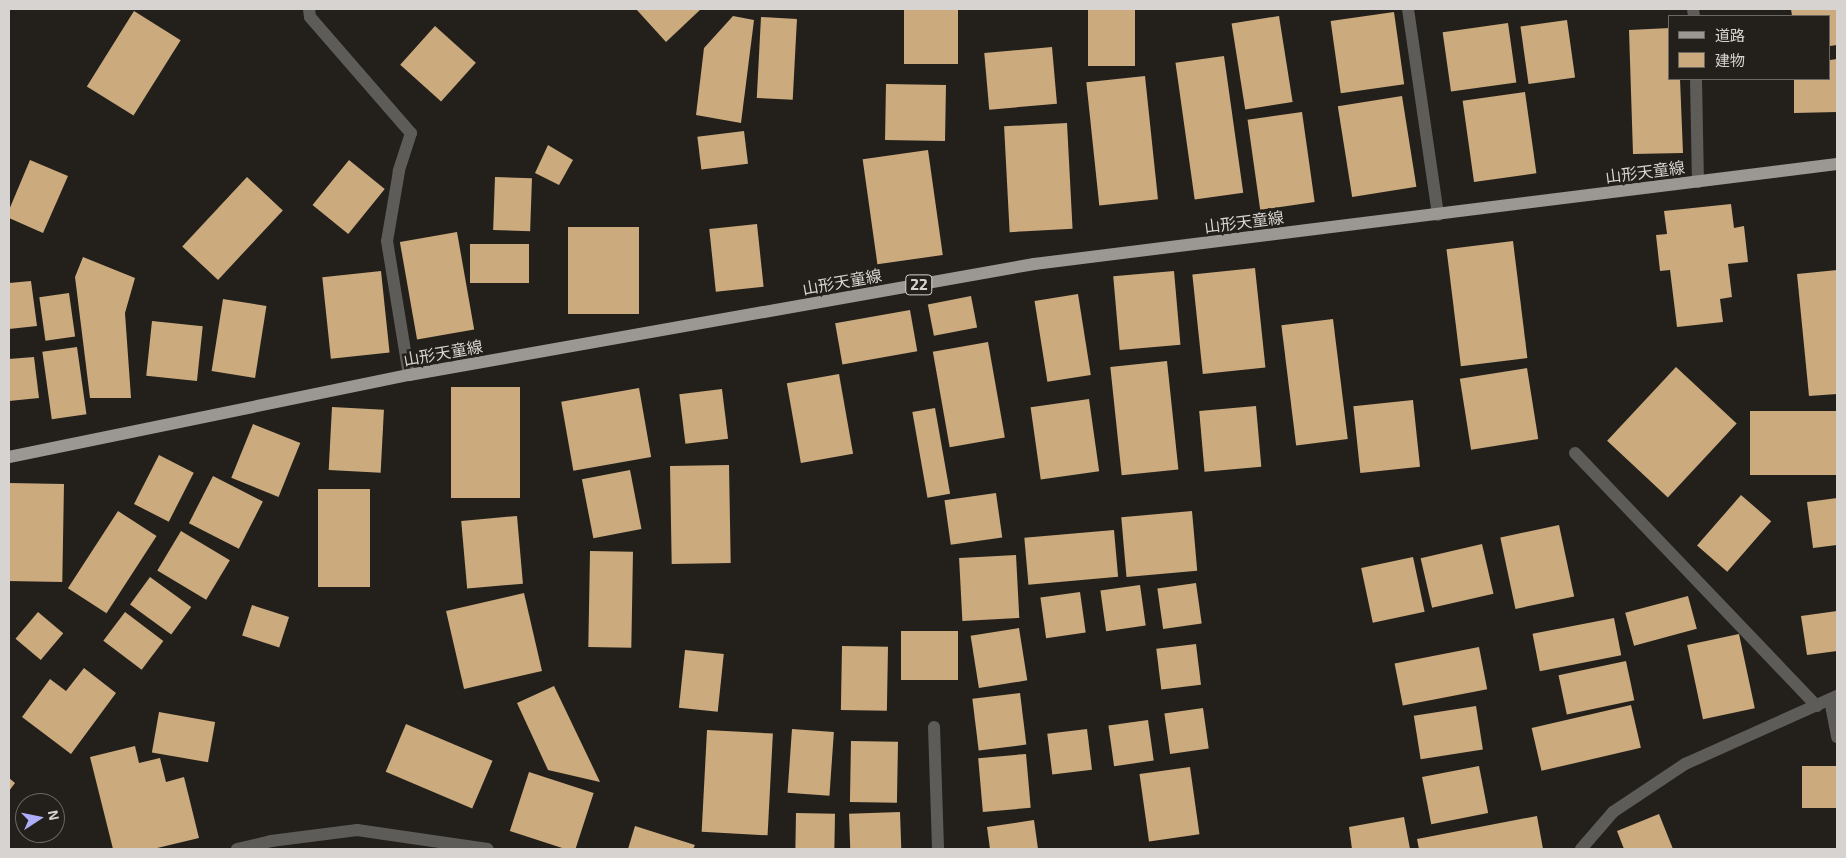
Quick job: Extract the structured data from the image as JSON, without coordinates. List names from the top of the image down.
{
  "streets": {
    "main road": ["山形天童線", "22"]
  },
  "legend": ["道路", "建物"],
  "north": "right"
}
